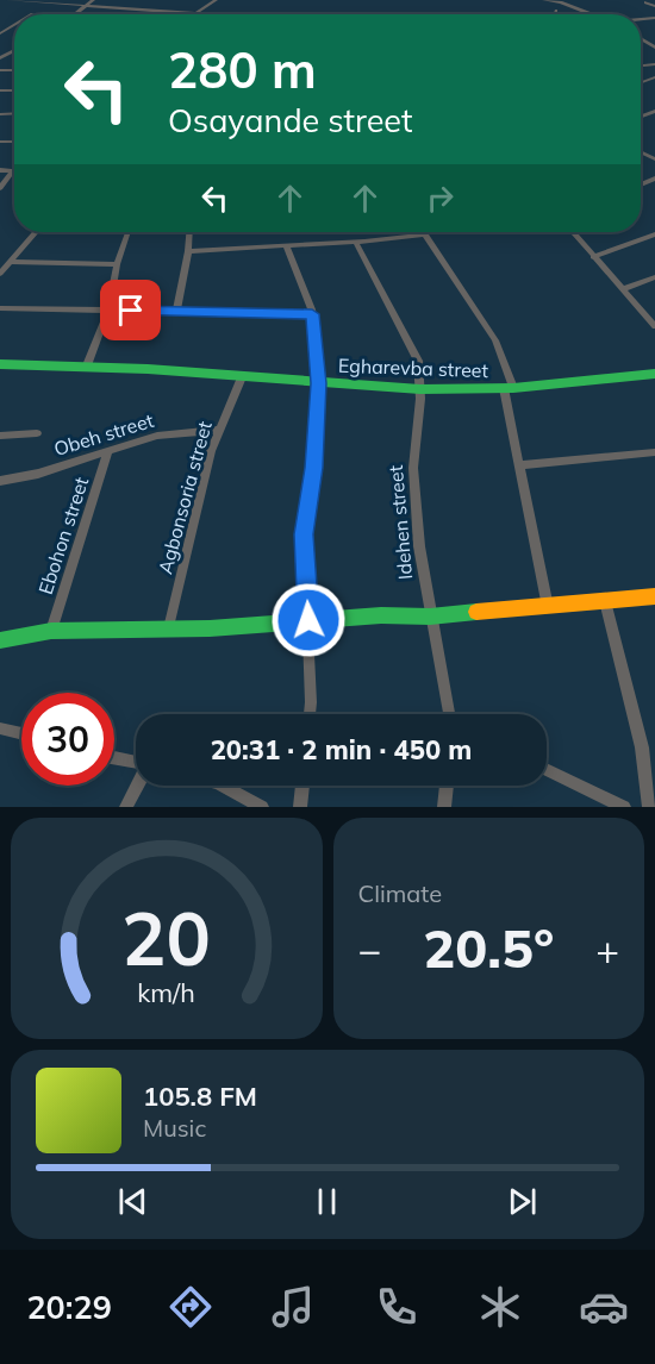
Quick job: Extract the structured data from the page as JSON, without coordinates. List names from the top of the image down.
{
  "streets": {
    "street": [
      "Egharevba street",
      "Obeh street",
      "Agbonsoria street",
      "Idehen street",
      "Ebohon street"
    ]
  },
  "crossings": [
    ["Egharevba street", "Agbonsoria street"],
    ["Egharevba street", "Idehen street"],
    ["Obeh street", "Agbonsoria street"],
    ["Obeh street", "Ebohon street"]
  ],
  "page": {
    "turn": ["280 m", "Osayande street"],
    "limit": "30",
    "trip": "20:31 · 2 min · 450 m",
    "tile": "Climate",
    "heat": ["−", "20.5°", "+"],
    "song": ["105.8 FM", "Music"],
    "tabs": "20:29",
    "gauge": ["20", "km/h"]
  }
}
